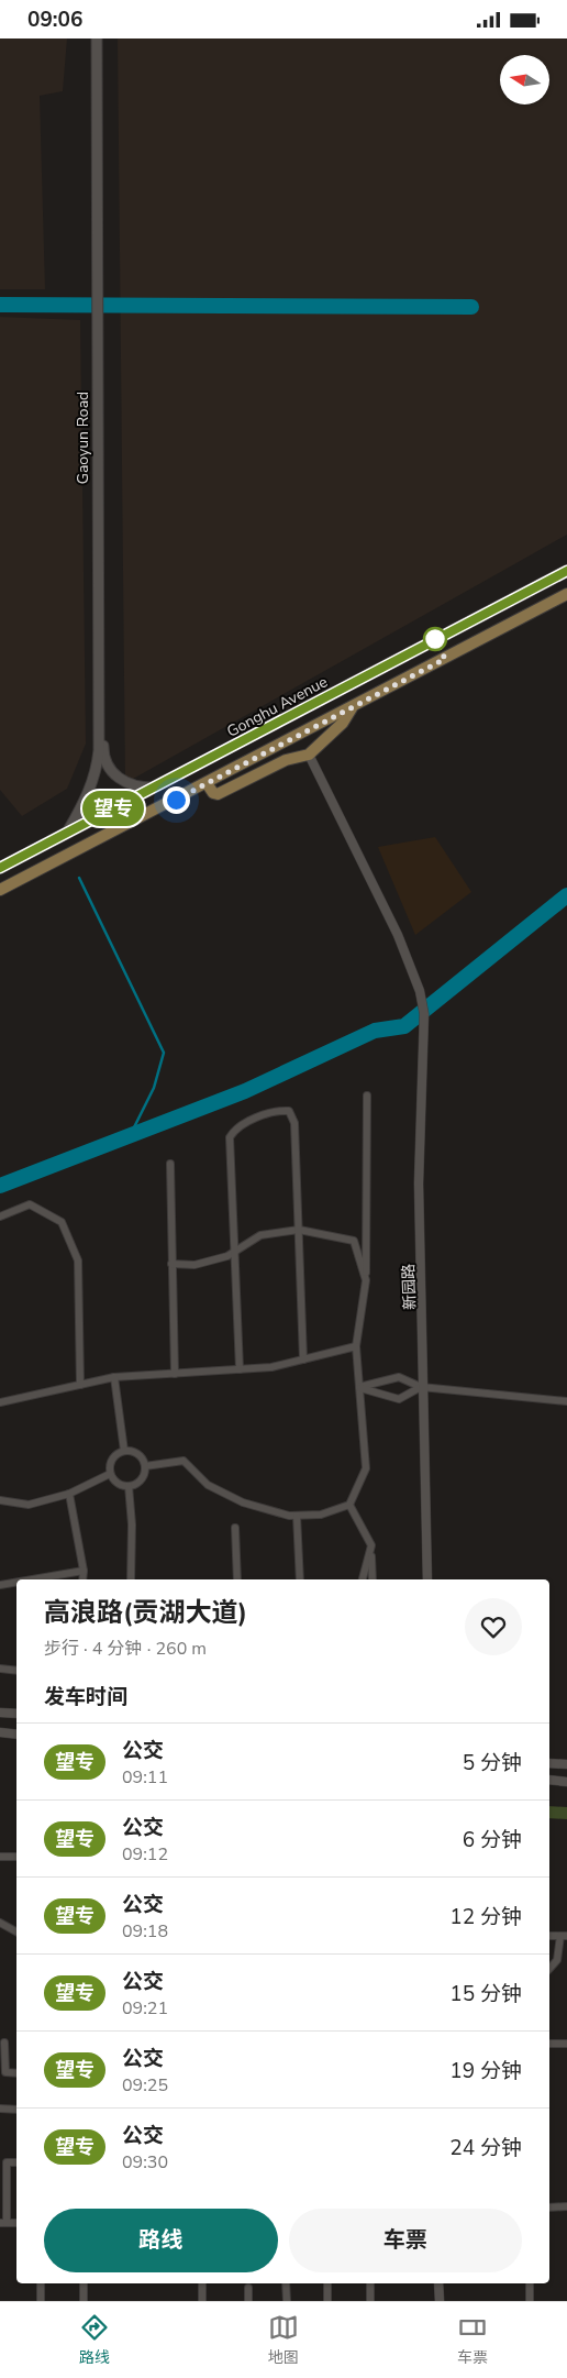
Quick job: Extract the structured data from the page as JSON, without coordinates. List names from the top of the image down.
{
  "streets": {
    "main road": ["Gaoyun Road", "Gonghu Avenue"],
    "street": ["新园路"]
  },
  "crossings": [
    ["Gaoyun Road", "Gonghu Avenue"]
  ],
  "lines": ["bus line 望专"],
  "north": "left",
  "page": {
    "status": "09:06",
    "on_map": "望专",
    "heading": [
      ["高浪路(贡湖大道)", "步行 · 4 分钟 · 260 m"],
      "发车时间"
    ],
    "list": [
      {
        "mark": "望专",
        "name": "公交",
        "note": "09:11",
        "value": "5 分钟"
      },
      {
        "mark": "望专",
        "name": "公交",
        "note": "09:12",
        "value": "6 分钟"
      },
      {
        "mark": "望专",
        "name": "公交",
        "note": "09:18",
        "value": "12 分钟"
      },
      {
        "mark": "望专",
        "name": "公交",
        "note": "09:21",
        "value": "15 分钟"
      },
      {
        "mark": "望专",
        "name": "公交",
        "note": "09:25",
        "value": "19 分钟"
      },
      {
        "mark": "望专",
        "name": "公交",
        "note": "09:30",
        "value": "24 分钟"
      }
    ],
    "buttons": ["路线", "车票"],
    "tabs": ["路线", "地图", "车票"]
  }
}
